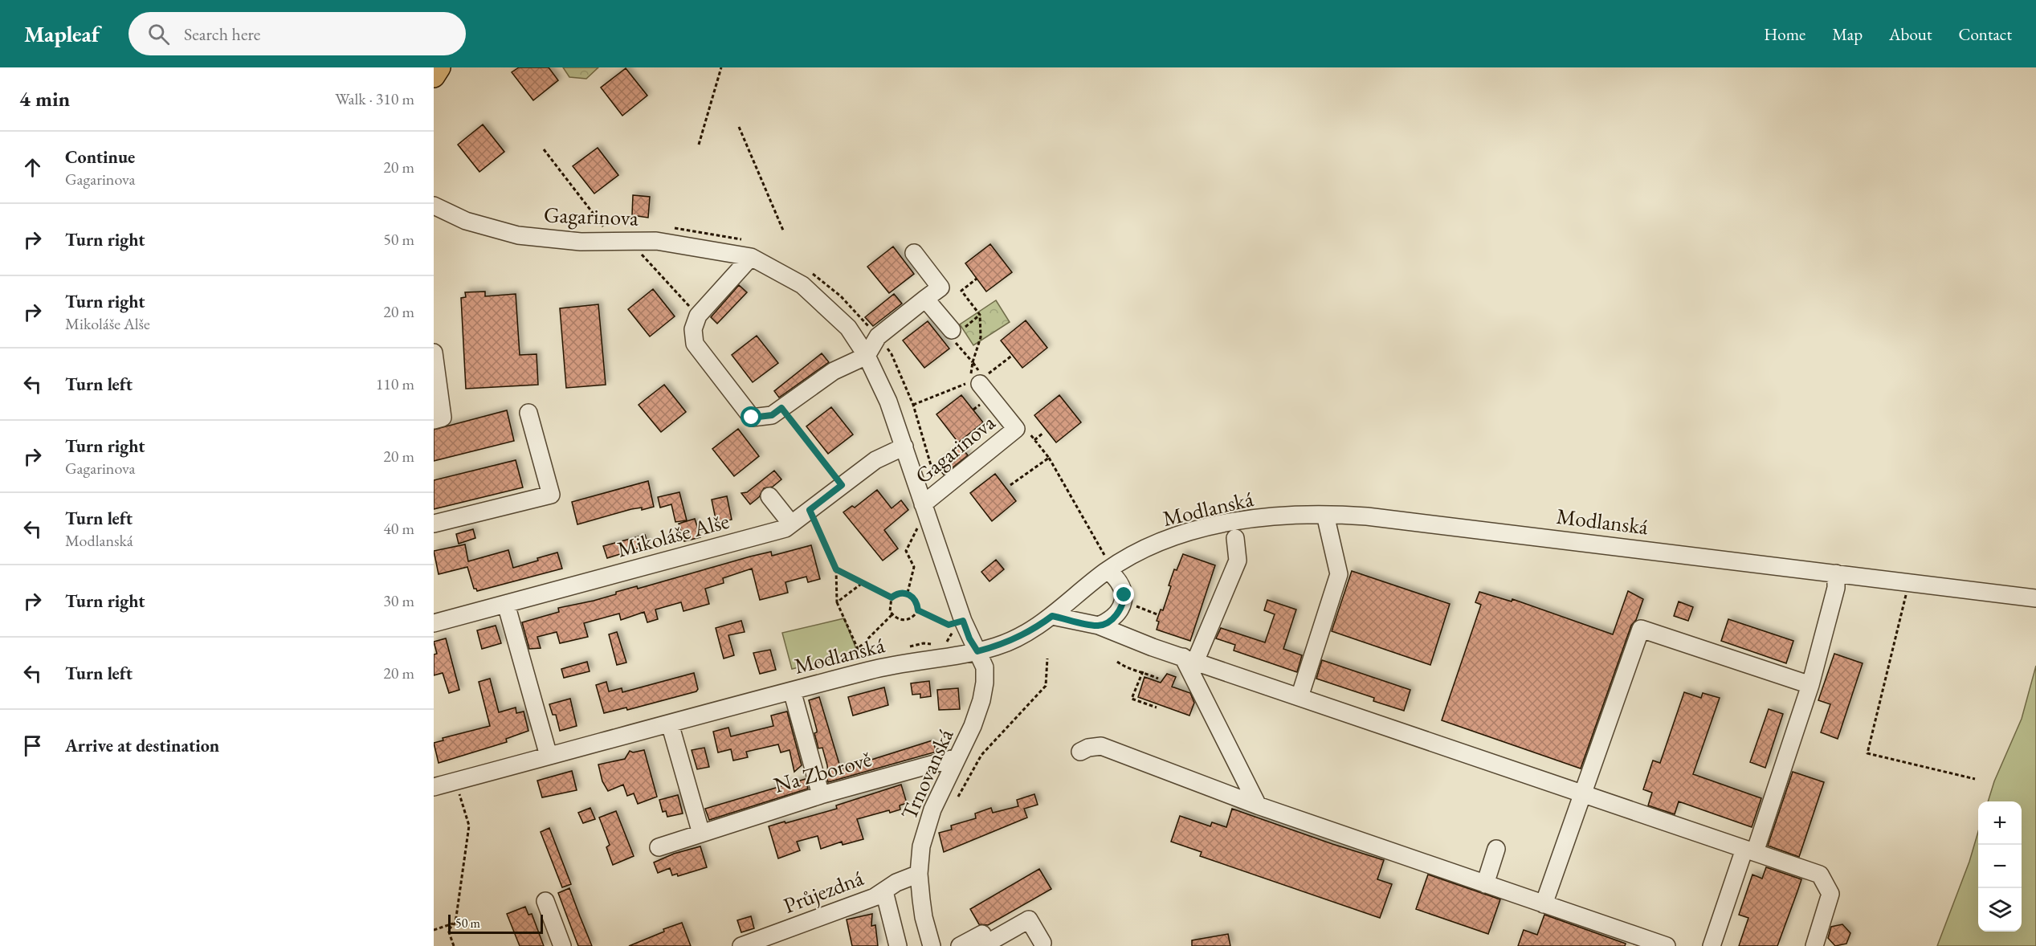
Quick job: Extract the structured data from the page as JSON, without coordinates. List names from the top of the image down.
{
  "streets": {
    "street": [
      "Gagarinova",
      "Modlanská",
      "Mikoláše Alše",
      "Na Zborově",
      "Trnovanská",
      "Průjezdná"
    ]
  },
  "crossings": [
    ["Gagarinova", "Modlanská"],
    ["Gagarinova", "Mikoláše Alše"],
    ["Gagarinova", "Trnovanská"],
    ["Modlanská", "Trnovanská"],
    ["Na Zborově", "Trnovanská"],
    ["Trnovanská", "Průjezdná"]
  ],
  "scale_bar": "50 m",
  "page": {
    "header": "Mapleaf",
    "search": "Search here",
    "nav": [
      "Home",
      "Map",
      "About",
      "Contact"
    ],
    "heading": ["4 min", "Walk · 310 m"],
    "list": [
      ["Continue", "Gagarinova", "20 m"],
      ["Turn right", "50 m"],
      ["Turn right", "Mikoláše Alše", "20 m"],
      ["Turn left", "110 m"],
      ["Turn right", "Gagarinova", "20 m"],
      ["Turn left", "Modlanská", "40 m"],
      ["Turn right", "30 m"],
      ["Turn left", "20 m"],
      "Arrive at destination"
    ],
    "map_buttons": ["+", "−"],
    "scale": "50 m"
  }
}
